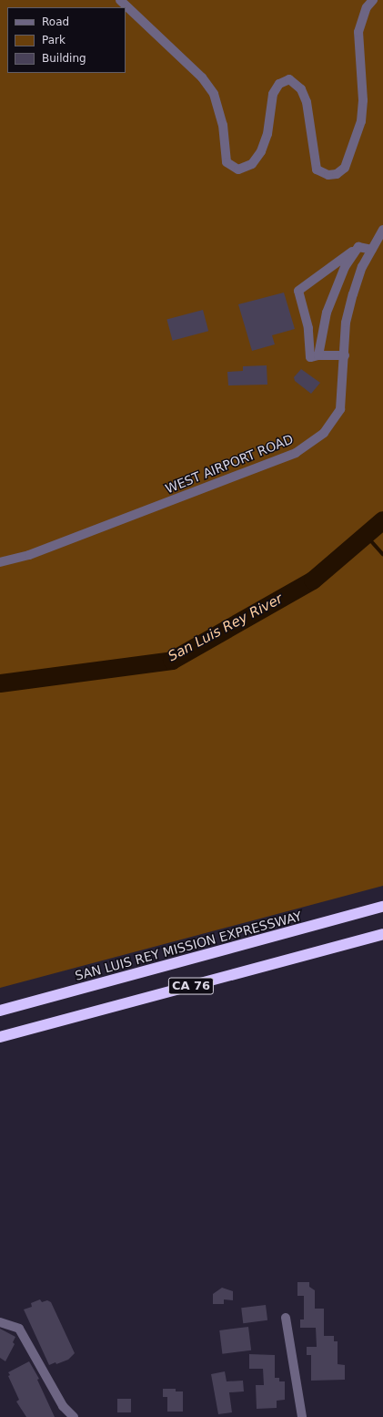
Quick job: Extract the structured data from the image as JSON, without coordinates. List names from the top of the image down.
{
  "streets": {
    "highway": ["SAN LUIS REY MISSION EXPRESSWAY", "CA 76"],
    "street": ["WEST AIRPORT ROAD"]
  },
  "water": ["San Luis Rey River"],
  "legend": ["Road", "Park", "Building"]
}
